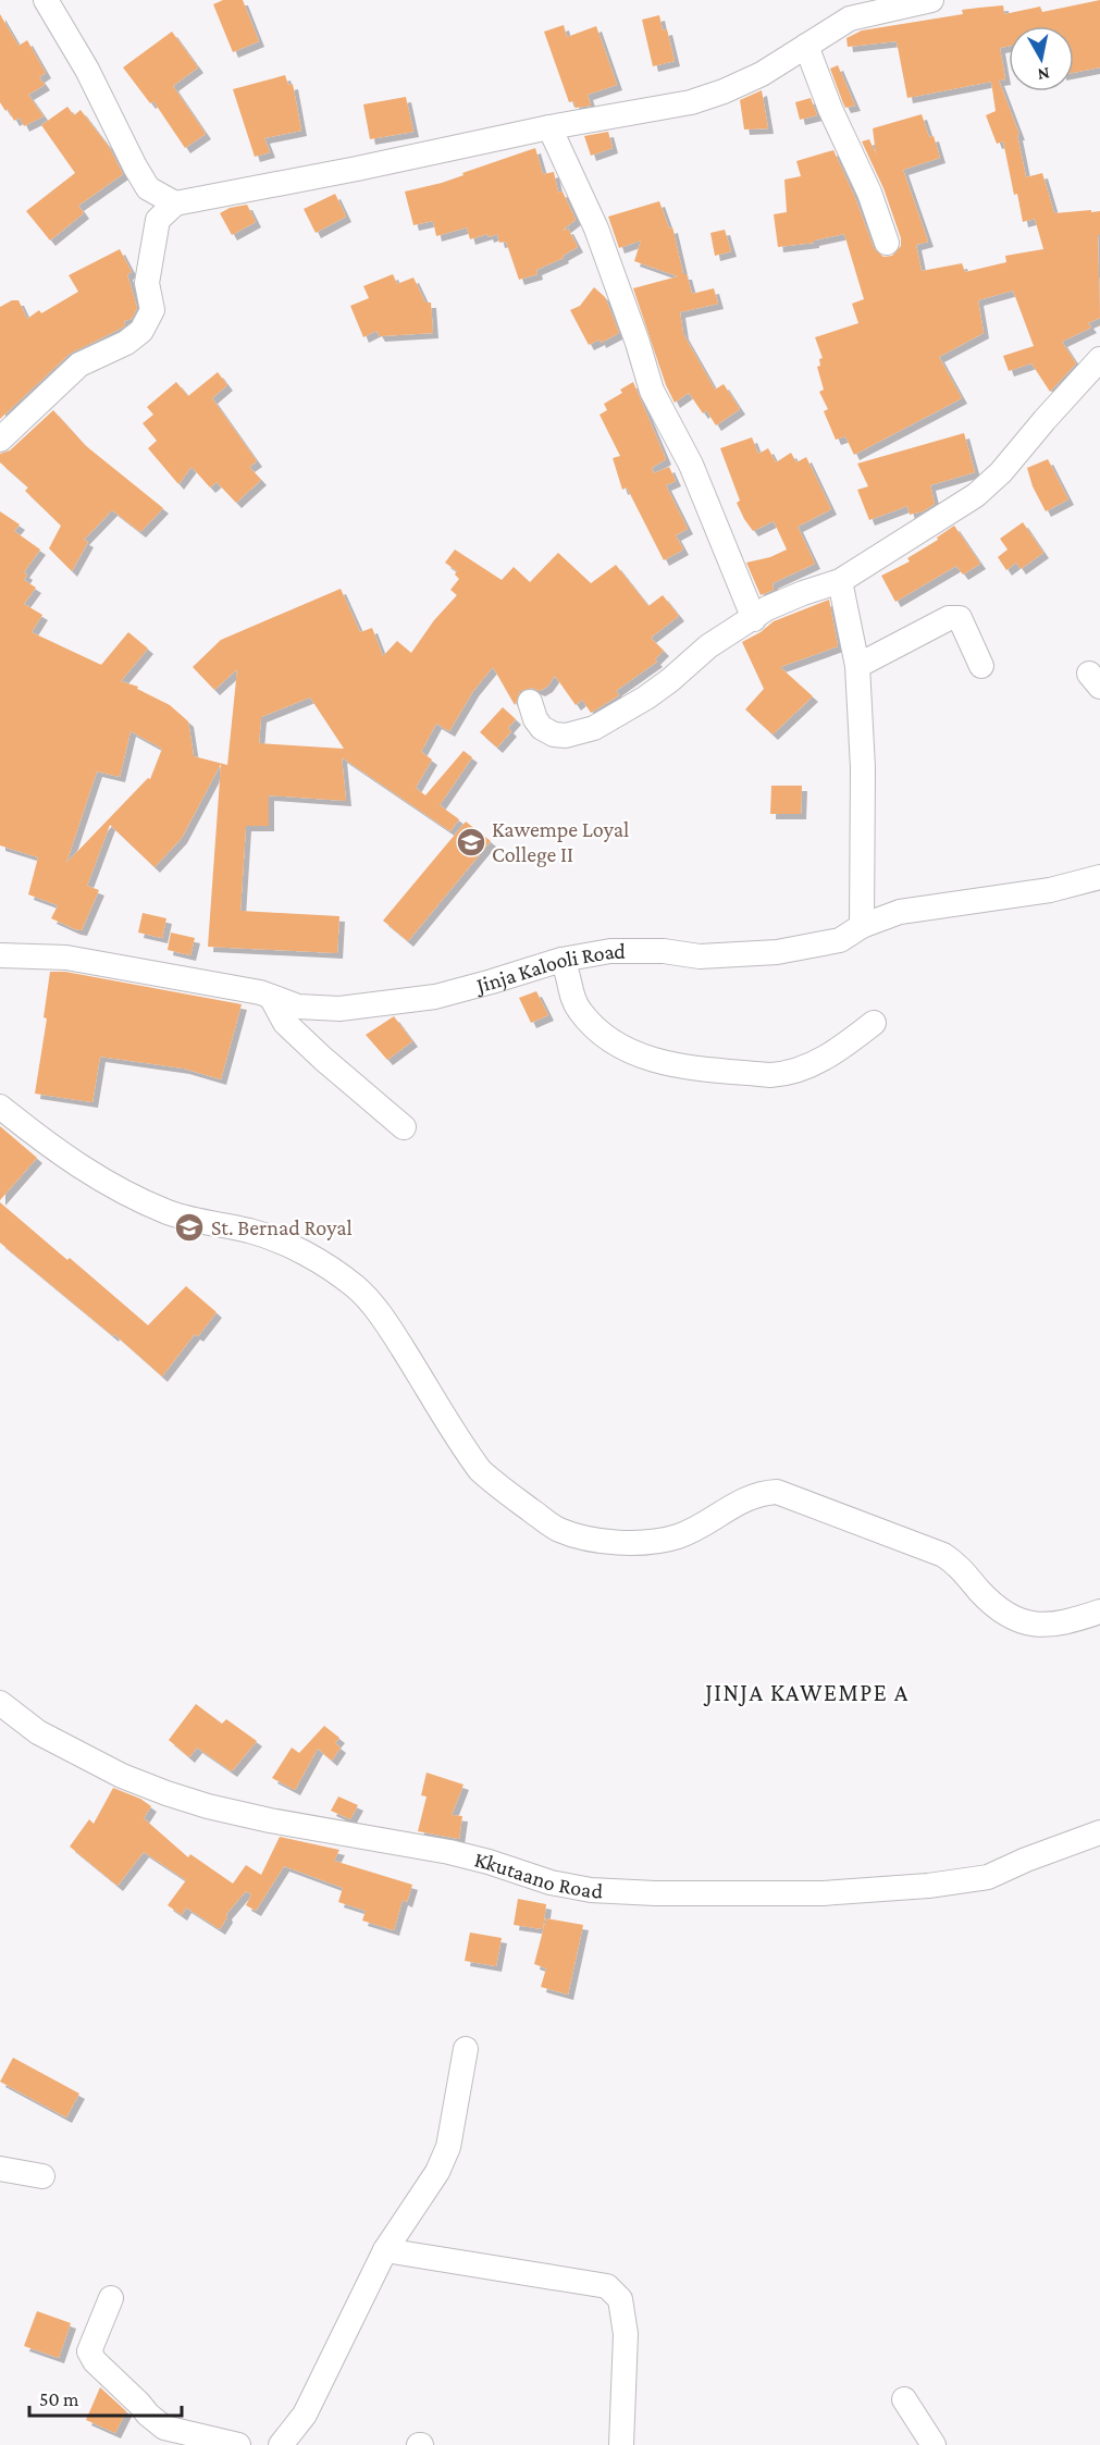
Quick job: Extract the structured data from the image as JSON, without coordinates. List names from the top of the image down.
{
  "streets": {
    "street": ["Jinja Kalooli Road", "Kkutaano Road"]
  },
  "districts": ["JINJA KAWEMPE A"],
  "places": {
    "school or university": ["Kawempe Loyal College II", "St. Bernad Royal"]
  },
  "scale_bar": "50 m",
  "north": "bottom"
}
